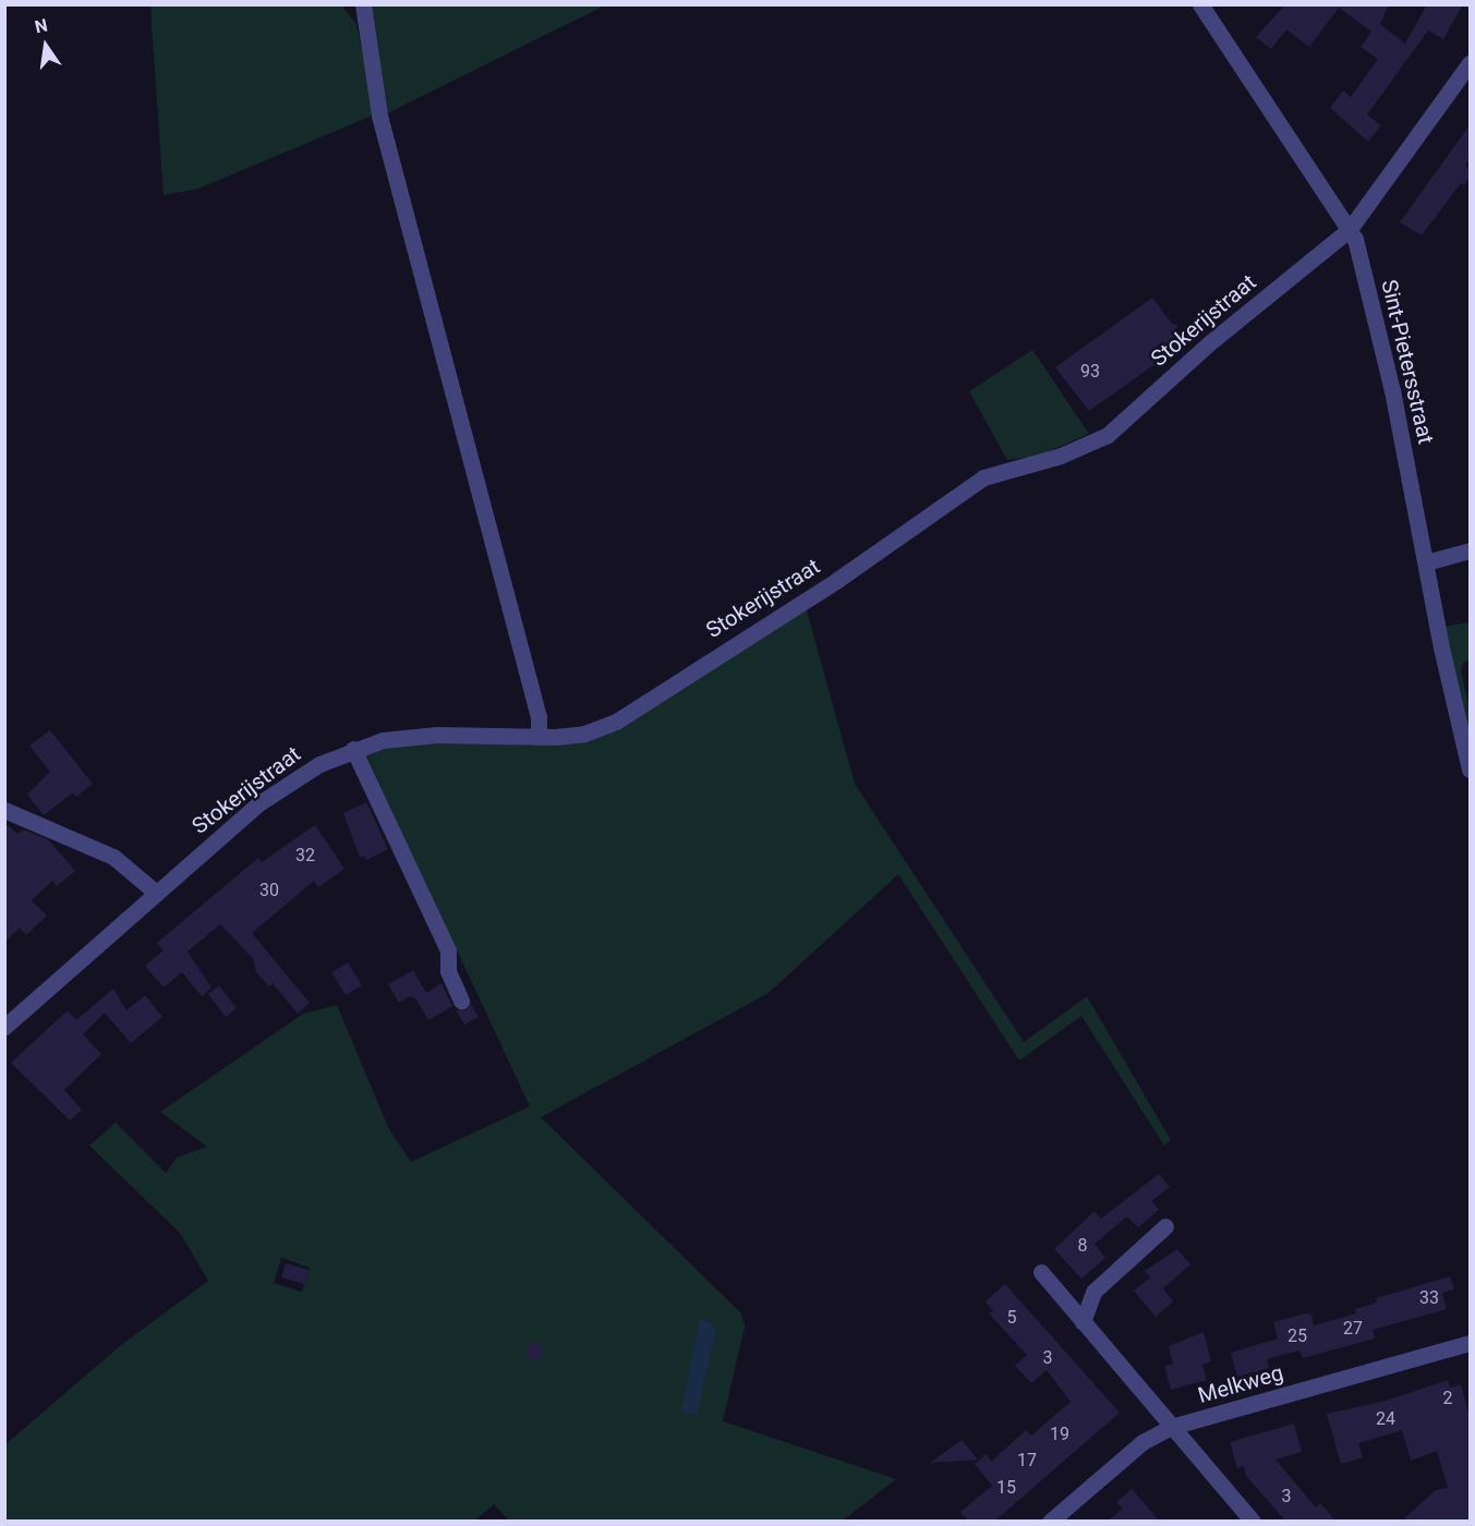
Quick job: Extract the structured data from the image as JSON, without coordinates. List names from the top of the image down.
{
  "streets": {
    "street": ["Stokerijstraat", "Sint-Pietersstraat", "Melkweg"]
  },
  "crossings": [
    ["Stokerijstraat", "Sint-Pietersstraat"]
  ],
  "house_numbers": [
    "93",
    "32",
    "30",
    "8",
    "33",
    "5",
    "27",
    "25",
    "3",
    "2",
    "24",
    "19",
    "17",
    "15",
    "3"
  ],
  "north": "top"
}
